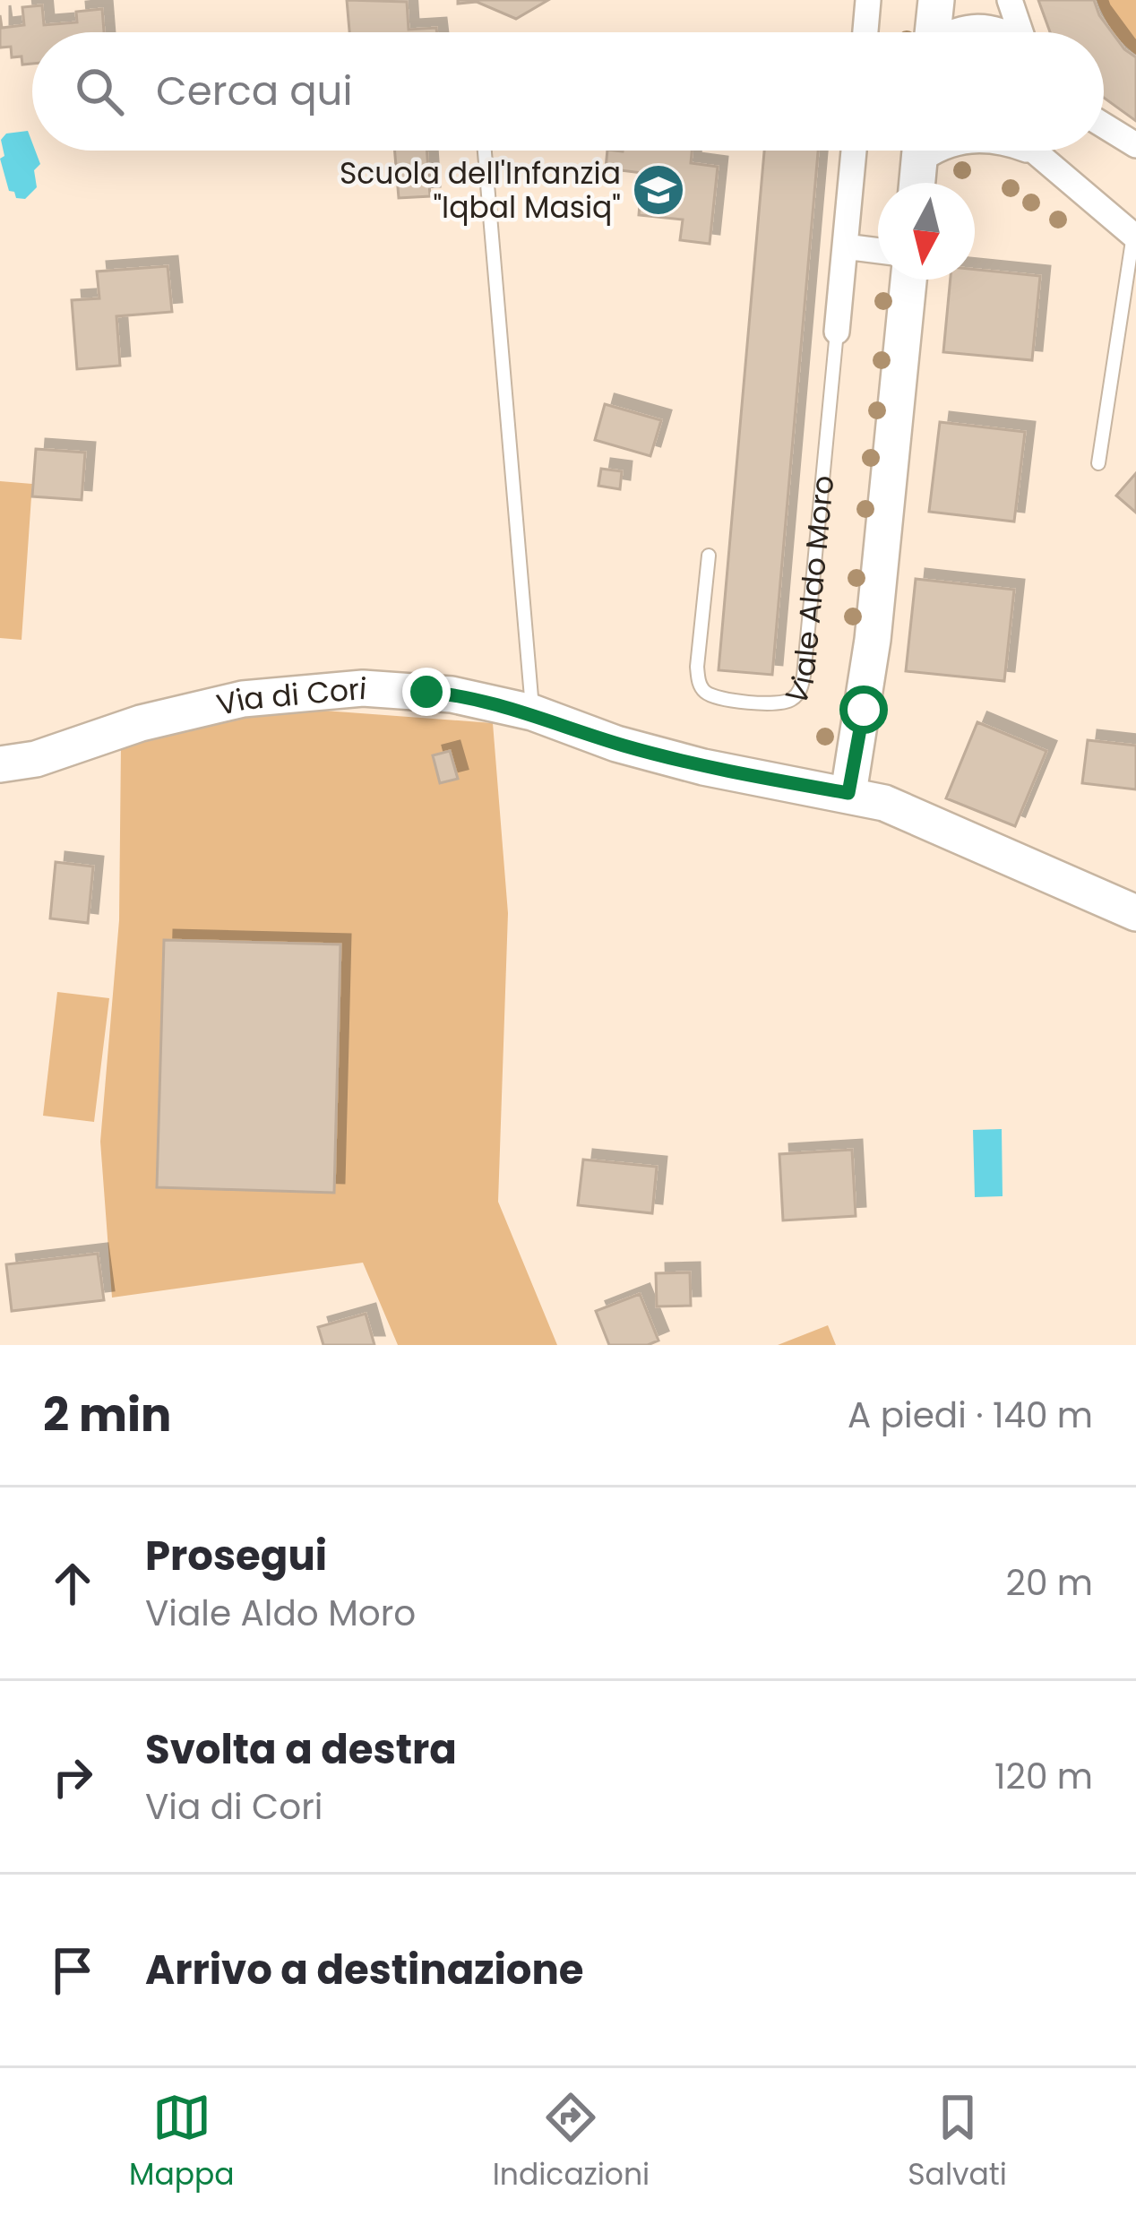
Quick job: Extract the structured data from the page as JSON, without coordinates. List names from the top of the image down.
{
  "streets": {
    "main road": ["Via di Cori"],
    "street": ["Viale Aldo Moro"]
  },
  "places": {
    "school or university": ["Scuola dell'Infanzia \"Iqbal Masiq\""]
  },
  "north": "bottom",
  "page": {
    "search": "Cerca qui",
    "heading": ["2 min", "A piedi · 140 m"],
    "list": [
      ["Prosegui", "Viale Aldo Moro", "20 m"],
      ["Svolta a destra", "Via di Cori", "120 m"],
      "Arrivo a destinazione"
    ],
    "nav": ["Mappa", "Indicazioni", "Salvati"]
  }
}
